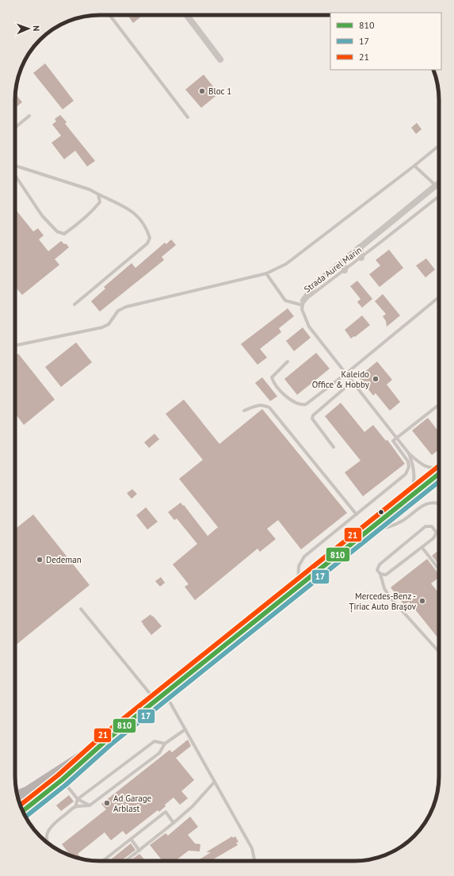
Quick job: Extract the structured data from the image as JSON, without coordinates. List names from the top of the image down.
{
  "streets": {
    "lane": ["Strada Aurel Marin"]
  },
  "places": [
    "Bloc 1",
    "Kaleido Office & Hobby",
    "Dedeman",
    "Mercedes-Benz - Țiriac Auto Brașov",
    "Ad Garage Arblast"
  ],
  "lines": ["transit line 21", "transit line 810", "transit line 17"],
  "legend": ["810", "17", "21"],
  "north": "right"
}
